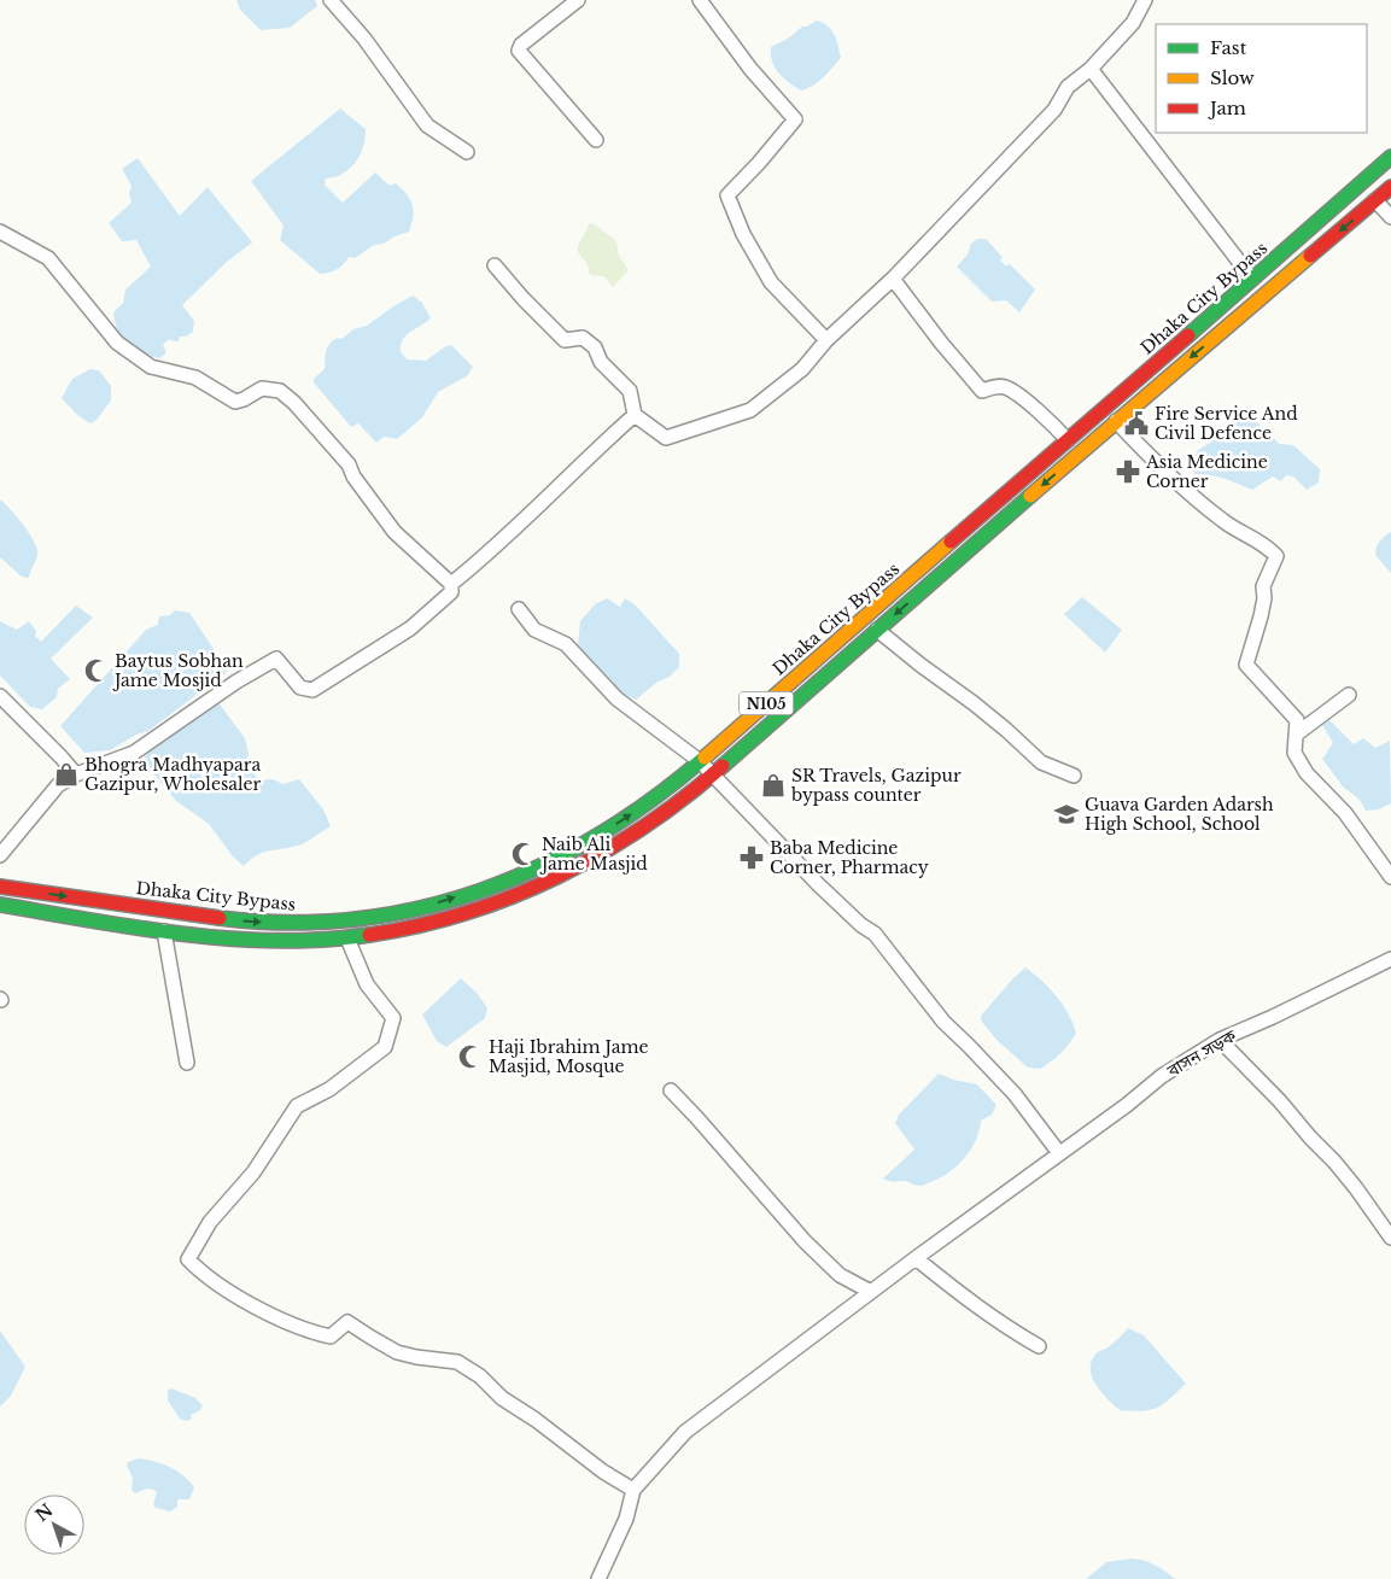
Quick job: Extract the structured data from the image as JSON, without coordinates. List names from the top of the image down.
{
  "streets": {
    "highway": ["Dhaka City Bypass", "N105"],
    "street": ["বাসন সড়ক"]
  },
  "places": {
    "public building": ["Fire Service And Civil Defence"],
    "pharmacy": ["Asia Medicine Corner", "Baba Medicine Corner, Pharmacy"],
    "mosque": ["Baytus Sobhan Jame Mosjid", "Naib Ali Jame Masjid", "Haji Ibrahim Jame Masjid, Mosque"],
    "shop": ["Bhogra Madhyapara Gazipur, Wholesaler", "SR Travels, Gazipur bypass counter"],
    "school or university": ["Guava Garden Adarsh High School, School"]
  },
  "legend": ["Fast", "Slow", "Jam"],
  "north": "top left"
}
